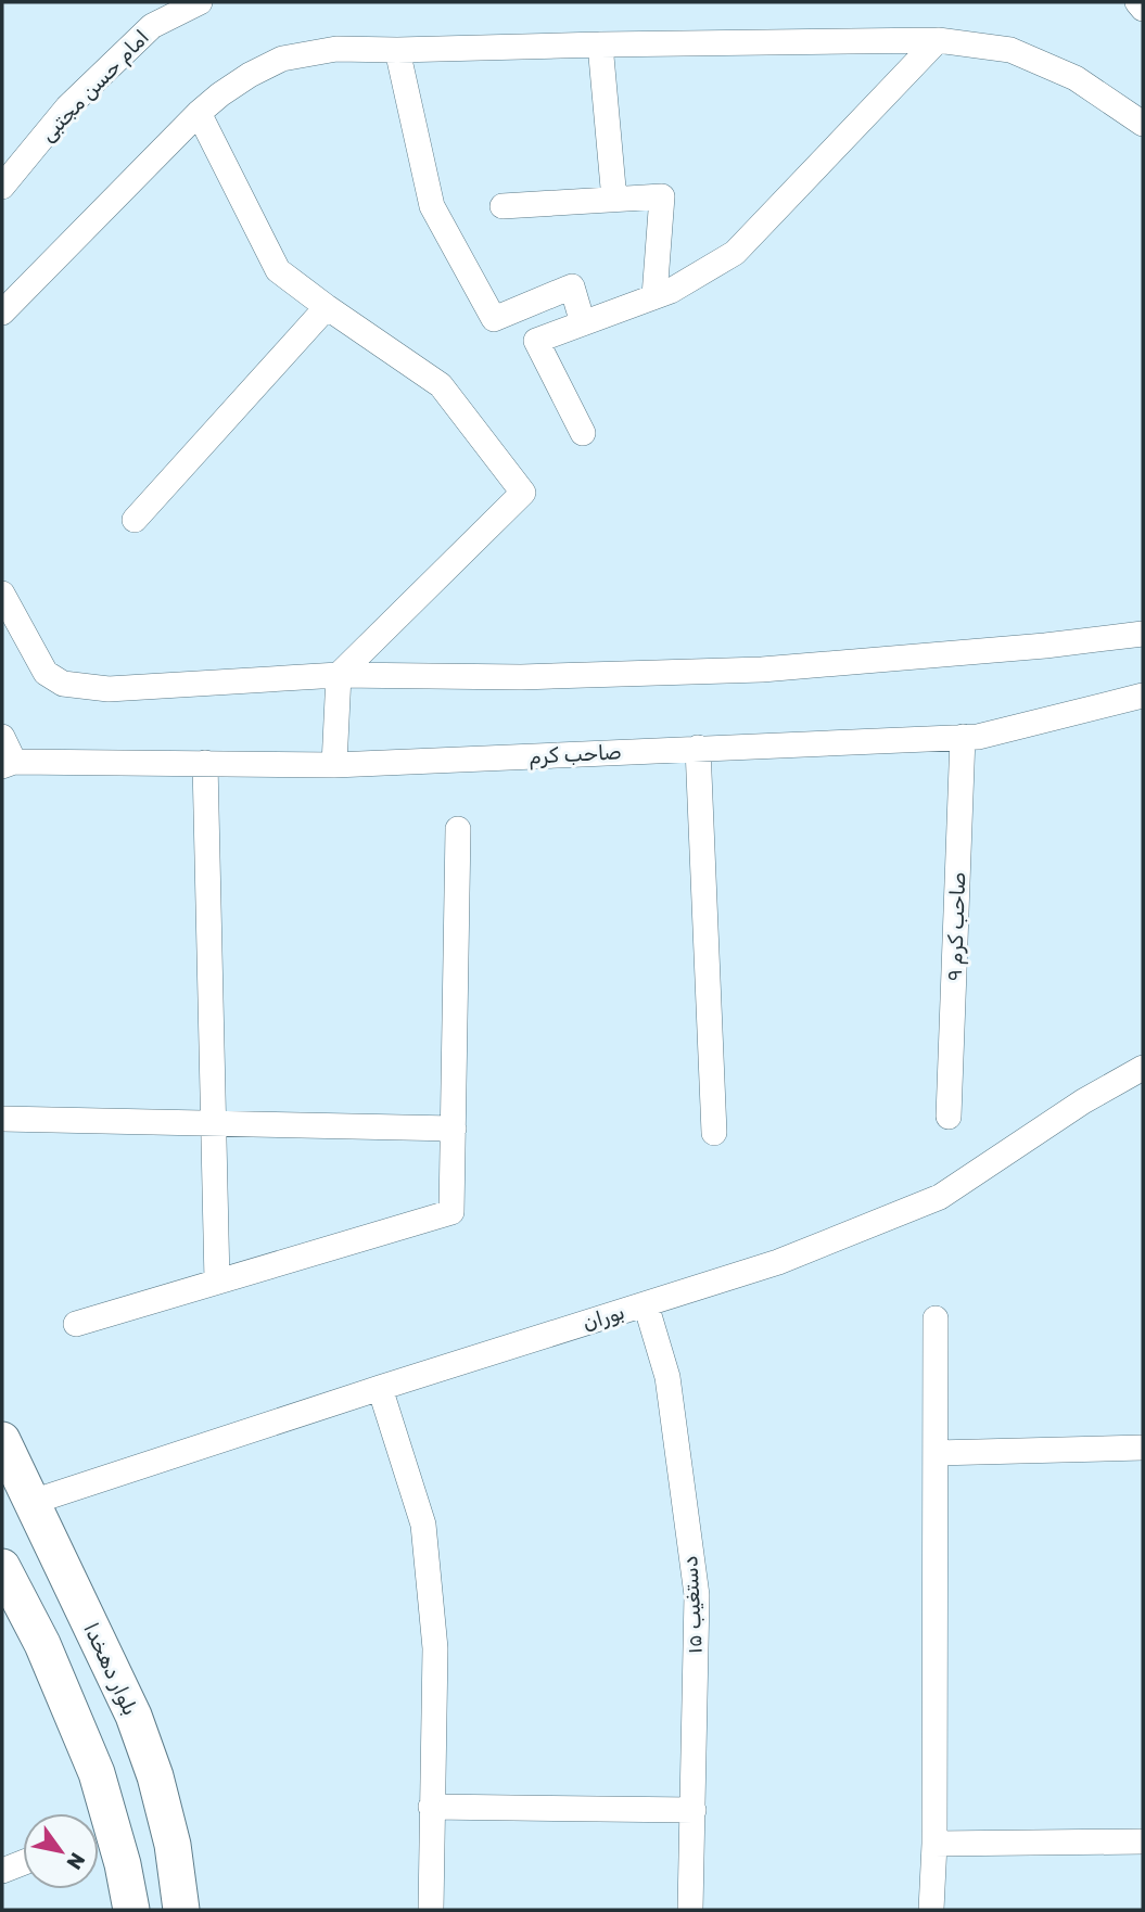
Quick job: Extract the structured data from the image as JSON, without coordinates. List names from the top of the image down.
{
  "streets": {
    "street": [
      "امام حسن مجتبی",
      "صاحب کرم",
      "صاحب کرم ۹",
      "بوران",
      "دستغیب ۱۵",
      "بلوار دهخدا"
    ]
  },
  "crossings": [
    ["صاحب کرم", "صاحب کرم ۹"],
    ["بوران", "دستغیب ۱۵"],
    ["بوران", "بلوار دهخدا"]
  ],
  "north": "bottom right"
}
